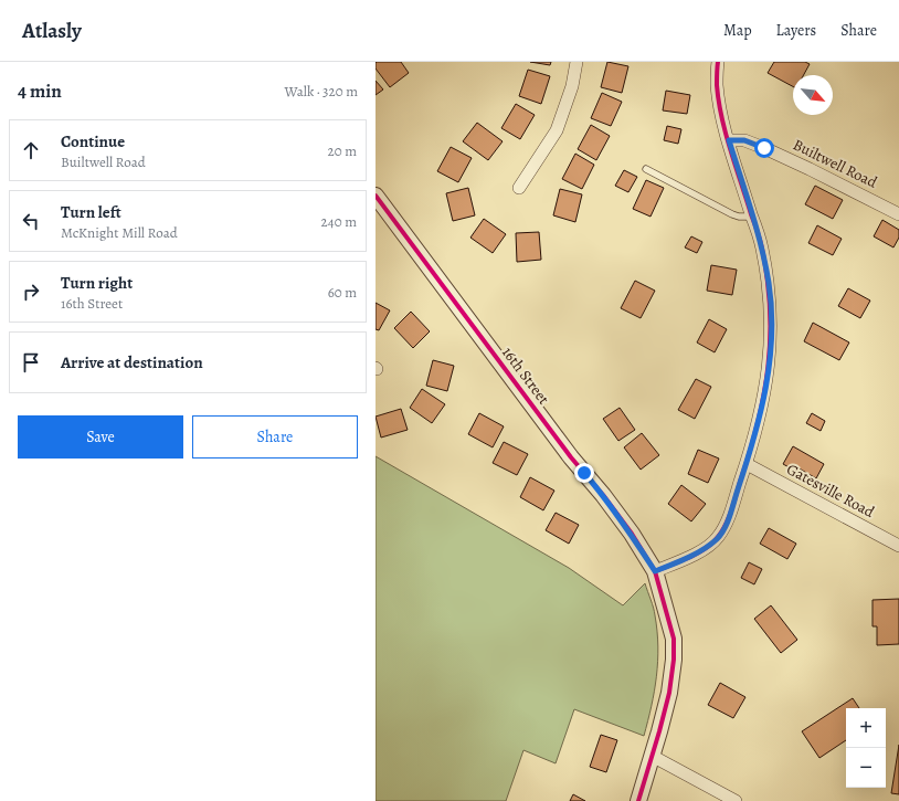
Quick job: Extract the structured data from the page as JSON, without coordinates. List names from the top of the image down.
{
  "streets": {
    "street": ["Builtwell Road", "16th Street", "Gatesville Road"]
  },
  "north": "bottom right",
  "page": {
    "header": "Atlasly",
    "nav": ["Map", "Layers", "Share"],
    "heading": ["4 min", "Walk · 320 m"],
    "list": [
      ["Continue", "Builtwell Road", "20 m"],
      ["Turn left", "McKnight Mill Road", "240 m"],
      ["Turn right", "16th Street", "60 m"],
      "Arrive at destination"
    ],
    "buttons": ["Save", "Share"],
    "map_buttons": ["+", "−"]
  }
}
